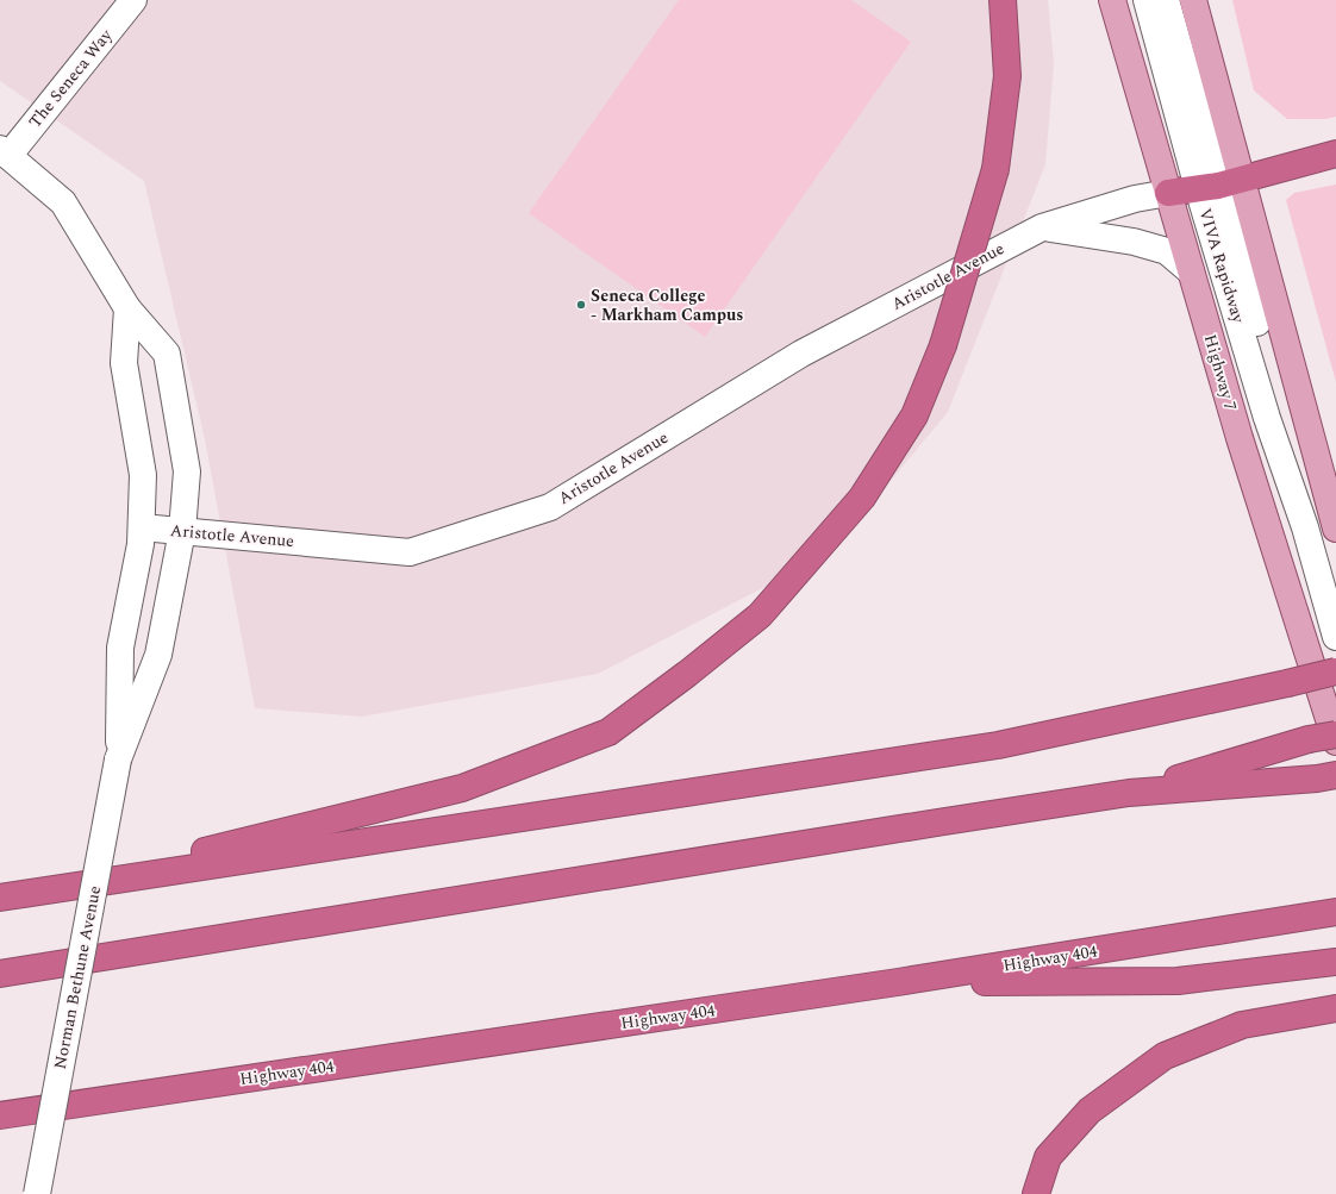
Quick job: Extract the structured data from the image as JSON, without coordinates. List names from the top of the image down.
{
  "streets": {
    "highway": ["Highway 404"],
    "main road": ["Highway 7"],
    "street": [
      "The Seneca Way",
      "VIVA Rapidway",
      "Aristotle Avenue",
      "Norman Bethune Avenue"
    ]
  },
  "crossings": [
    ["The Seneca Way", "Norman Bethune Avenue"],
    ["Aristotle Avenue", "Highway 7"],
    ["Aristotle Avenue", "Norman Bethune Avenue"]
  ],
  "places": ["Seneca College - Markham Campus"]
}
